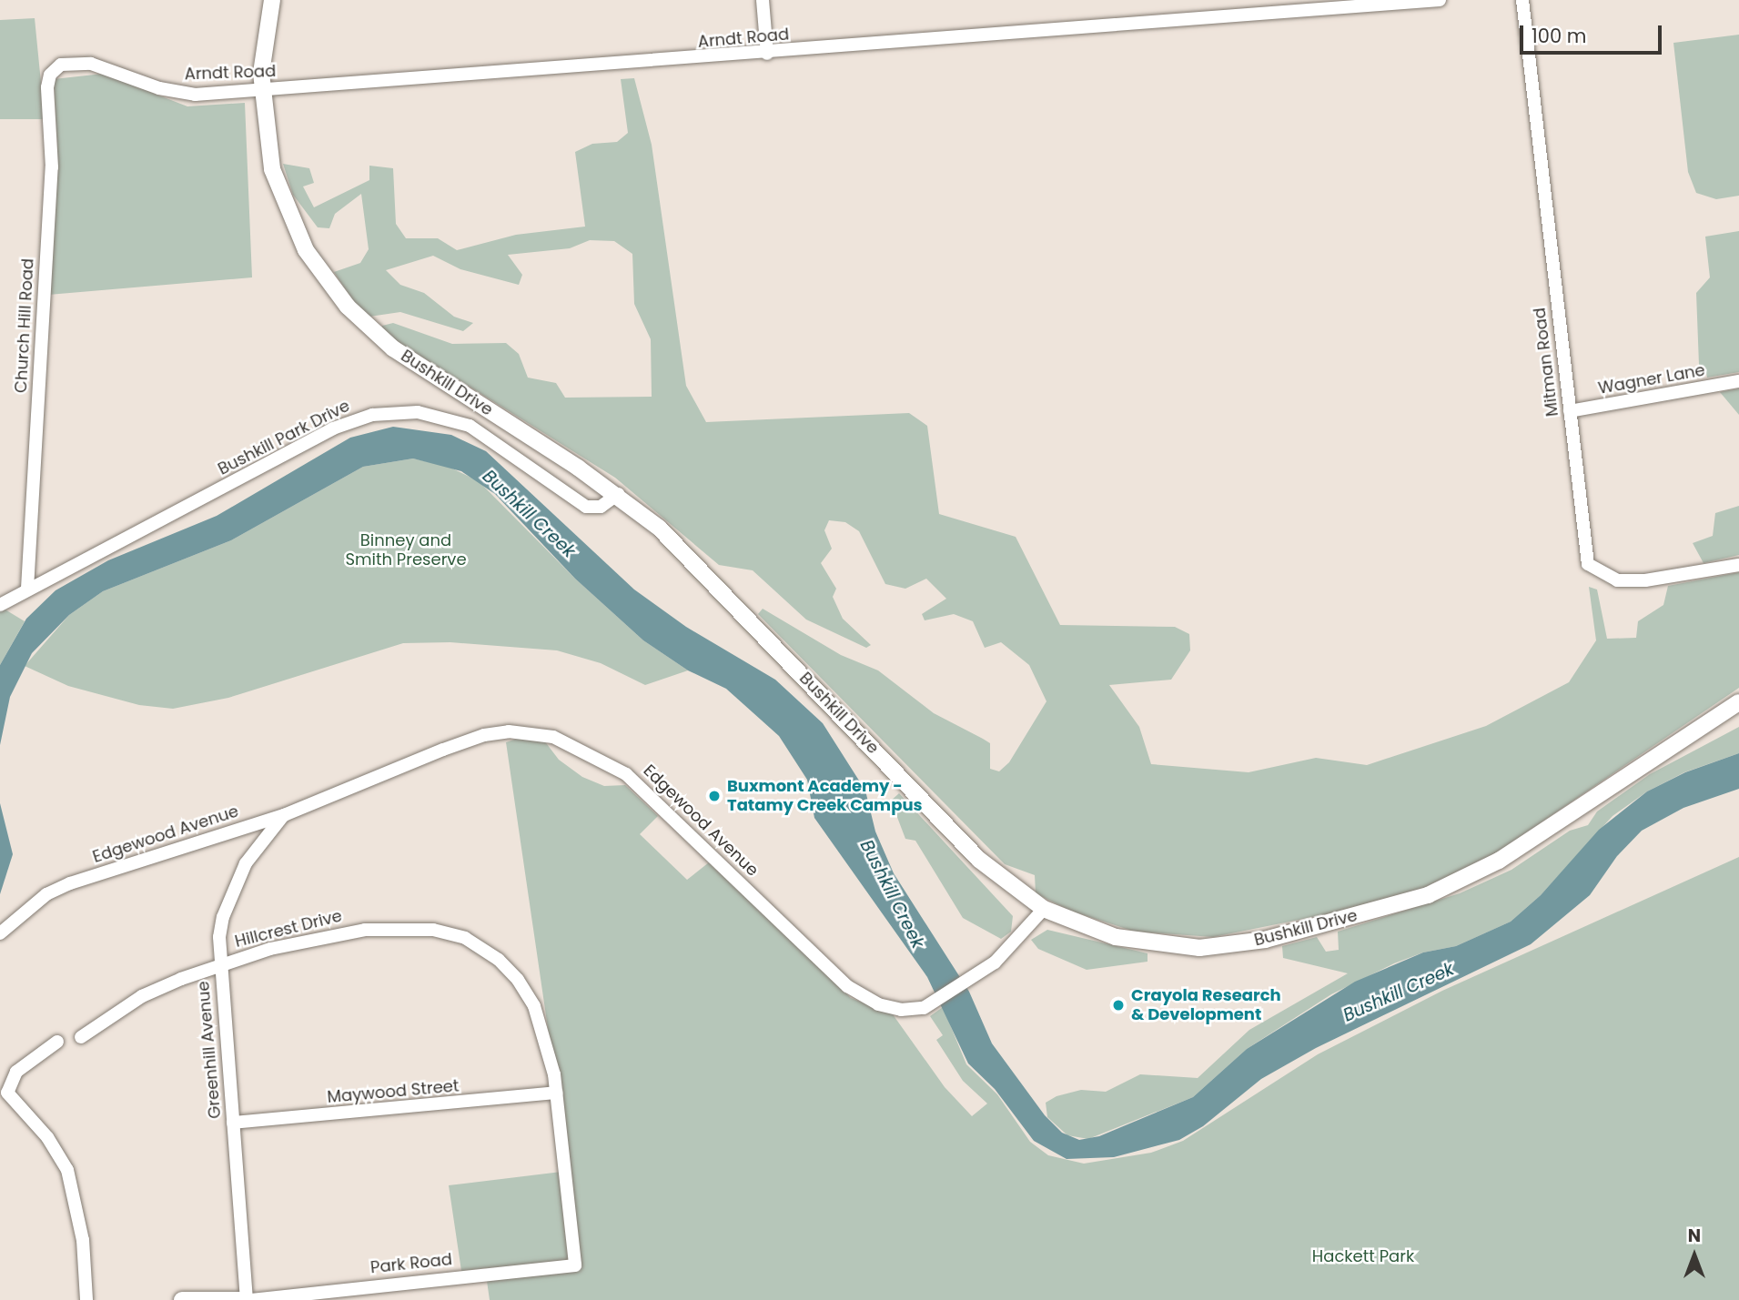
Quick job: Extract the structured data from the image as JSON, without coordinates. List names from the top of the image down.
{
  "streets": {
    "main road": ["Bushkill Drive"],
    "street": [
      "Arndt Road",
      "Church Hill Road",
      "Mitman Road",
      "Wagner Lane",
      "Bushkill Park Drive",
      "Edgewood Avenue",
      "Hillcrest Drive",
      "Greenhill Avenue",
      "Maywood Street",
      "Park Road"
    ]
  },
  "crossings": [
    ["Arndt Road", "Church Hill Road"],
    ["Arndt Road", "Bushkill Drive"],
    ["Church Hill Road", "Bushkill Park Drive"],
    ["Mitman Road", "Wagner Lane"],
    ["Bushkill Drive", "Bushkill Park Drive"],
    ["Bushkill Drive", "Edgewood Avenue"],
    ["Edgewood Avenue", "Greenhill Avenue"],
    ["Hillcrest Drive", "Greenhill Avenue"],
    ["Hillcrest Drive", "Maywood Street"],
    ["Hillcrest Drive", "Park Road"],
    ["Greenhill Avenue", "Maywood Street"]
  ],
  "water": ["Bushkill Creek"],
  "parks": ["Binney and Smith Preserve", "Hackett Park"],
  "places": ["Buxmont Academy - Tatamy Creek Campus", "Crayola Research & Development"],
  "scale_bar": "100 m",
  "north": "top"
}
